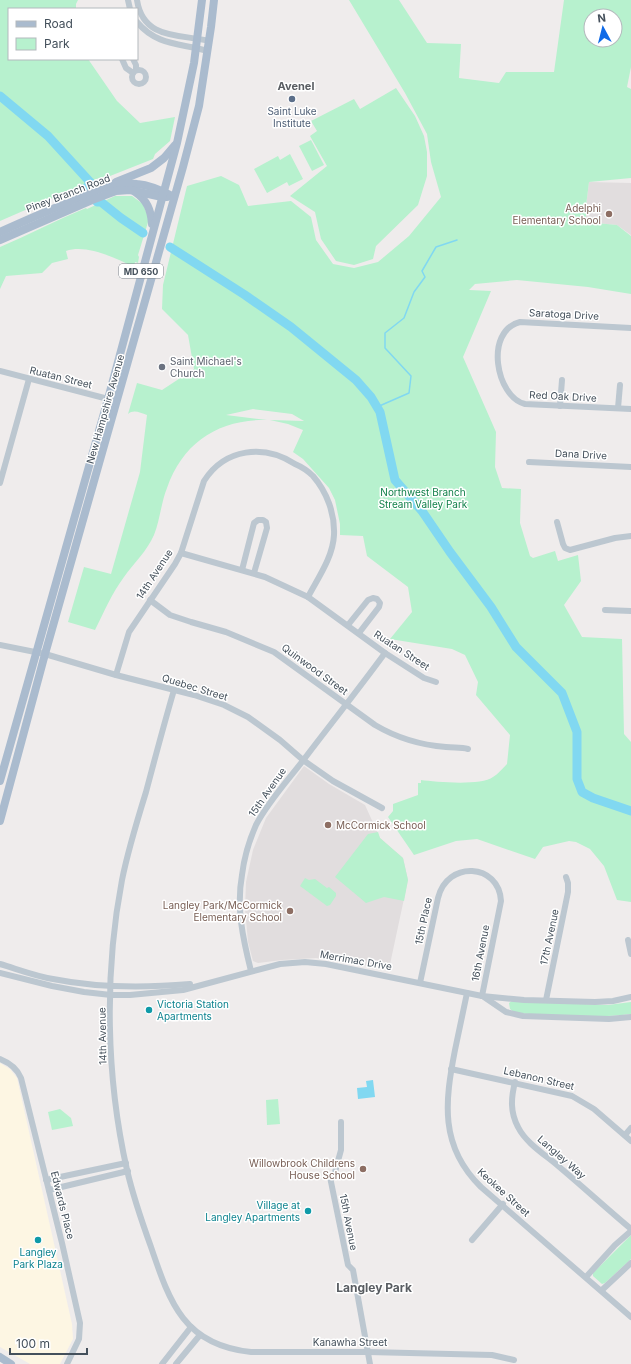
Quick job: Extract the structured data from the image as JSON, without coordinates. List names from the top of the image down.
{
  "streets": {
    "main road": ["Piney Branch Road", "MD 650", "New Hampshire Avenue"],
    "street": [
      "Saratoga Drive",
      "Ruatan Street",
      "Red Oak Drive",
      "Dana Drive",
      "14th Avenue",
      "Quinwood Street",
      "Quebec Street",
      "15th Avenue",
      "15th Place",
      "17th Avenue",
      "16th Avenue",
      "Merrimac Drive",
      "Lebanon Street",
      "Langley Way",
      "Keokee Street",
      "Edwards Place",
      "Kanawha Street"
    ]
  },
  "crossings": [
    ["Piney Branch Road", "New Hampshire Avenue"],
    ["Saratoga Drive", "Red Oak Drive"],
    ["Ruatan Street", "New Hampshire Avenue"],
    ["Ruatan Street", "14th Avenue"],
    ["Ruatan Street", "15th Avenue"],
    ["New Hampshire Avenue", "Quebec Street"],
    ["14th Avenue", "Quinwood Street"],
    ["14th Avenue", "Quebec Street"],
    ["14th Avenue", "Merrimac Drive"],
    ["14th Avenue", "Kanawha Street"],
    ["Quinwood Street", "15th Avenue"],
    ["Quebec Street", "15th Avenue"],
    ["15th Avenue", "Merrimac Drive"],
    ["15th Avenue", "Kanawha Street"],
    ["15th Place", "16th Avenue"],
    ["15th Place", "Merrimac Drive"],
    ["17th Avenue", "Merrimac Drive"],
    ["16th Avenue", "Merrimac Drive"],
    ["Merrimac Drive", "Keokee Street"],
    ["Lebanon Street", "Langley Way"],
    ["Lebanon Street", "Keokee Street"]
  ],
  "districts": ["Avenel", "Langley Park"],
  "parks": ["Northwest Branch Stream Valley Park"],
  "places": [
    "Saint Luke Institute",
    "Adelphi Elementary School",
    "Saint Michael's Church",
    "McCormick School",
    "Langley Park/McCormick Elementary School",
    "Victoria Station Apartments",
    "Willowbrook Childrens House School",
    "Village at Langley Apartments",
    "Langley Park Plaza"
  ],
  "legend": ["Road", "Park"],
  "scale_bar": "100 m",
  "north": "top"
}
